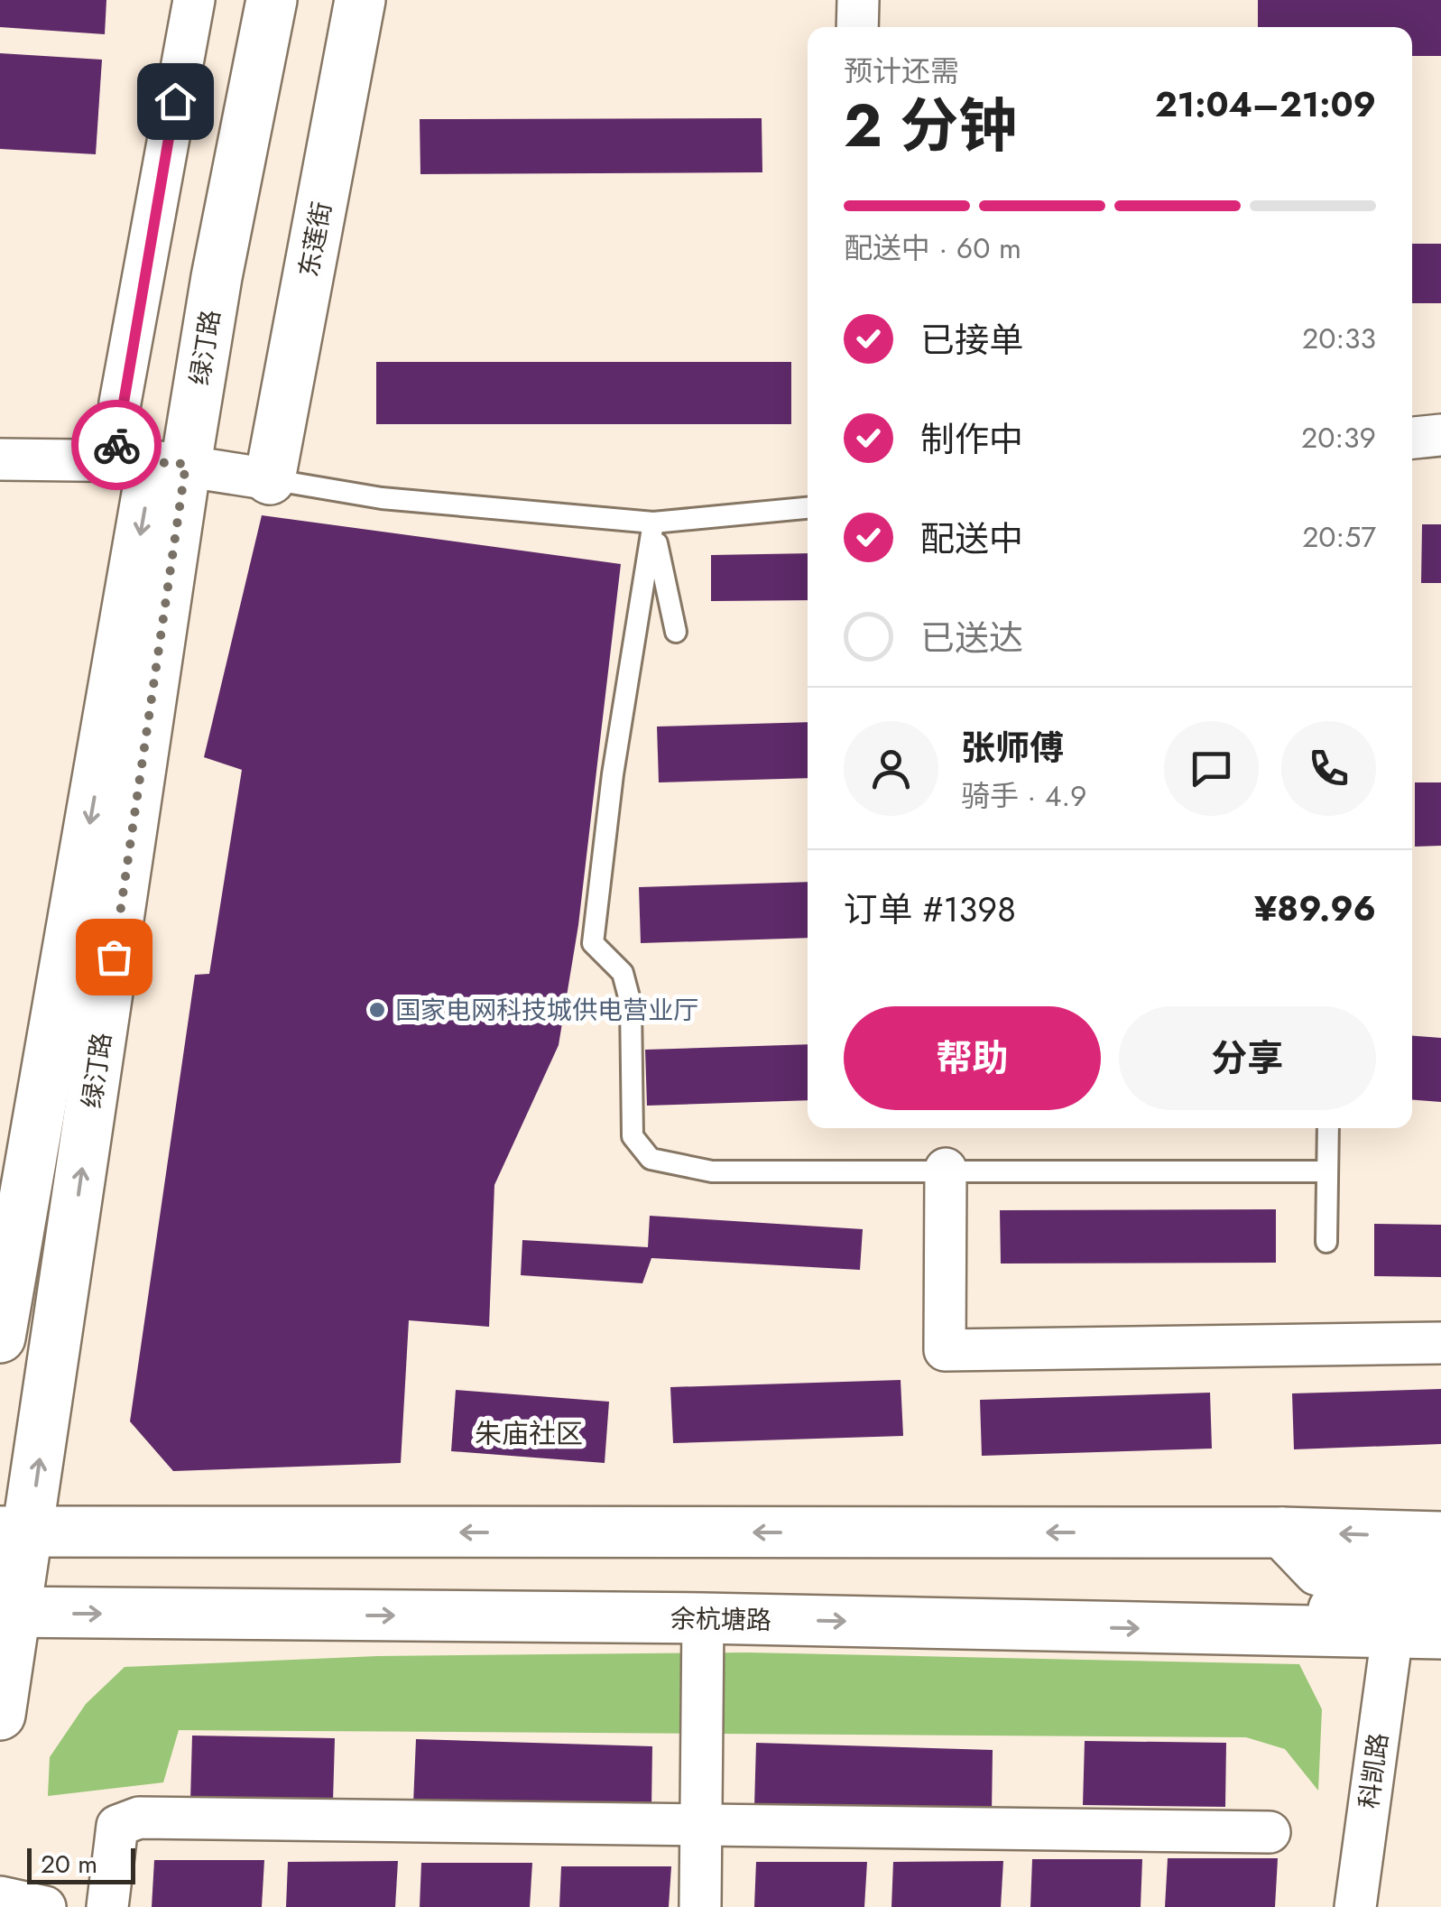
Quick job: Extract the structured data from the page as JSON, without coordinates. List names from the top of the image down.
{
  "streets": {
    "main road": ["东莲街", "绿汀路", "余杭塘路"],
    "street": ["科凯路"]
  },
  "crossings": [
    ["绿汀路", "余杭塘路"],
    ["余杭塘路", "科凯路"]
  ],
  "districts": ["朱庙社区"],
  "places": ["国家电网科技城供电营业厅"],
  "scale_bar": "20 m",
  "page": {
    "heading": ["2 分钟", "预计还需", "21:04–21:09"],
    "panel": [
      "张师傅",
      "骑手 · 4.9",
      "订单 #1398",
      "¥89.96"
    ],
    "bar": "配送中 · 60 m",
    "list": [
      ["已接单", "20:33"],
      ["制作中", "20:39"],
      ["配送中", "20:57"],
      "已送达"
    ],
    "buttons": ["帮助", "分享"],
    "scale": "20 m"
  }
}
